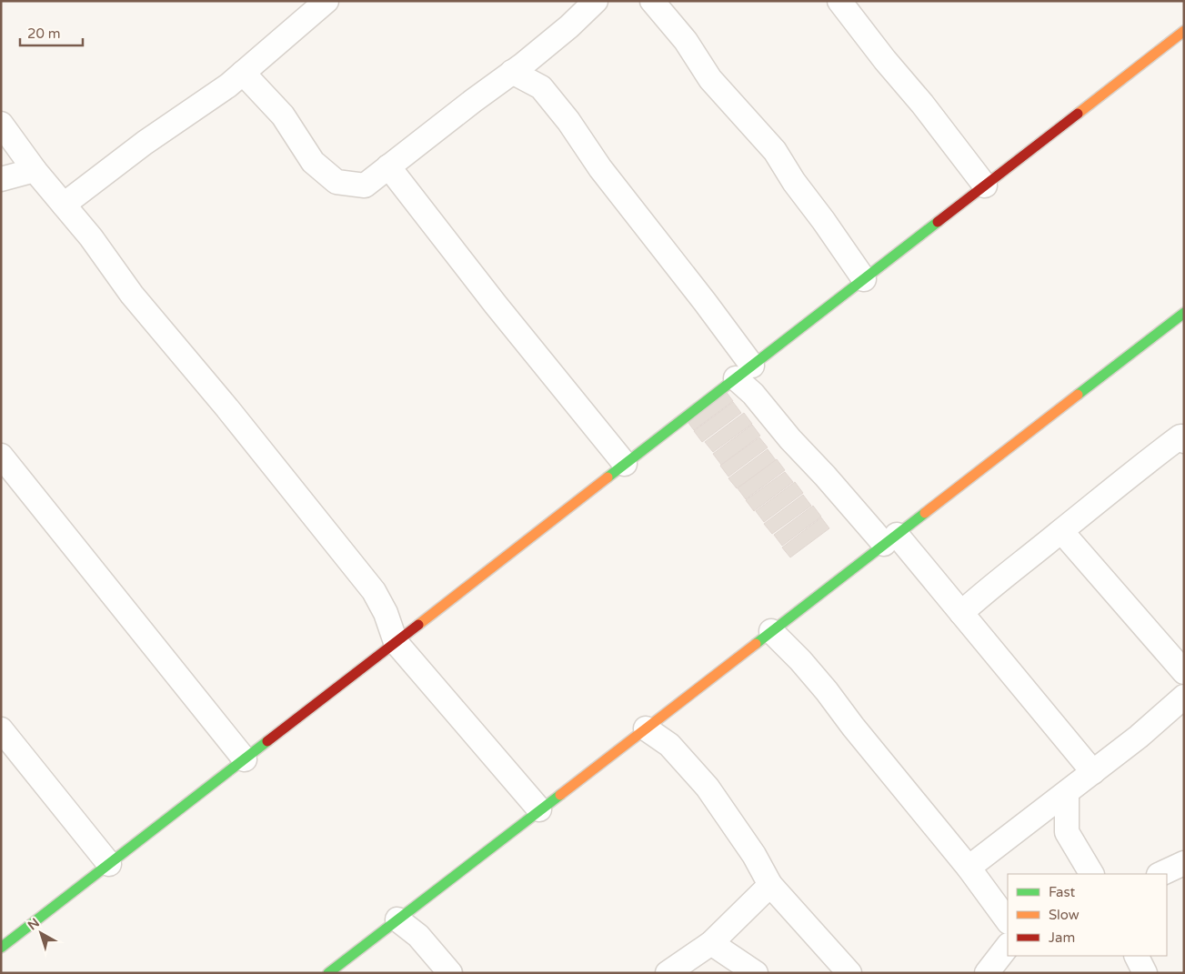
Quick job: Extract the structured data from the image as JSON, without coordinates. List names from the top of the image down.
{
  "legend": ["Fast", "Slow", "Jam"],
  "scale_bar": "20 m",
  "north": "top left"
}
